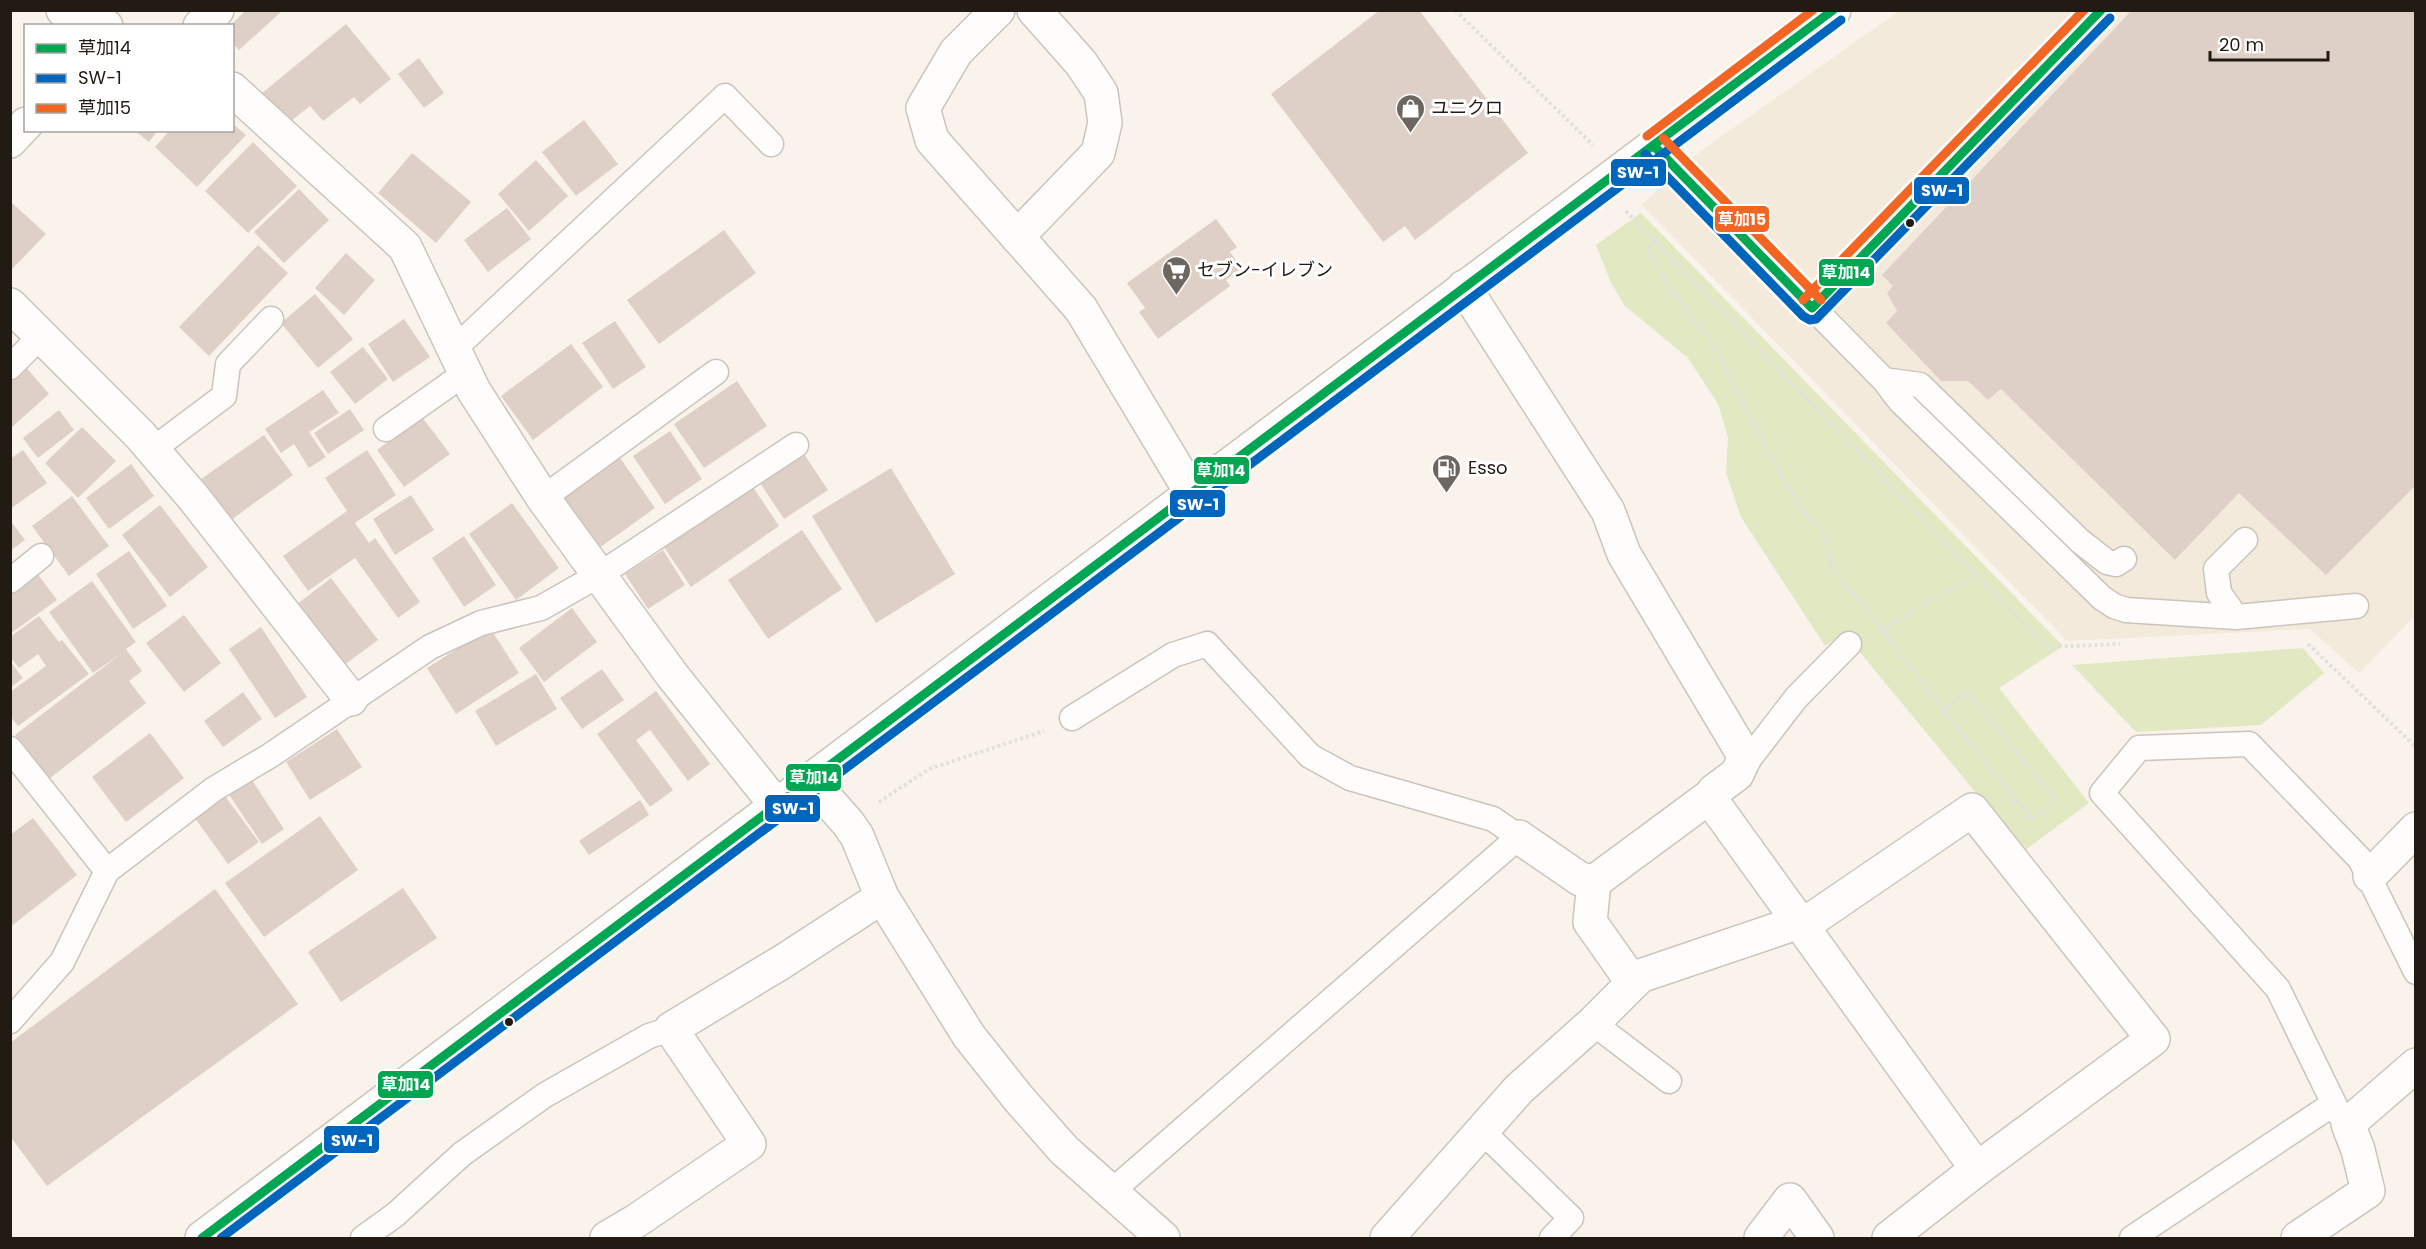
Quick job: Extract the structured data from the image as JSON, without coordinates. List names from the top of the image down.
{
  "places": {
    "shop": ["ユニクロ"],
    "supermarket": ["セブン-イレブン"],
    "fuel station": ["Esso"]
  },
  "lines": ["transit line 草加14", "transit line 草加15", "transit line SW-1"],
  "legend": ["草加14", "SW-1", "草加15"],
  "scale_bar": "20 m"
}
